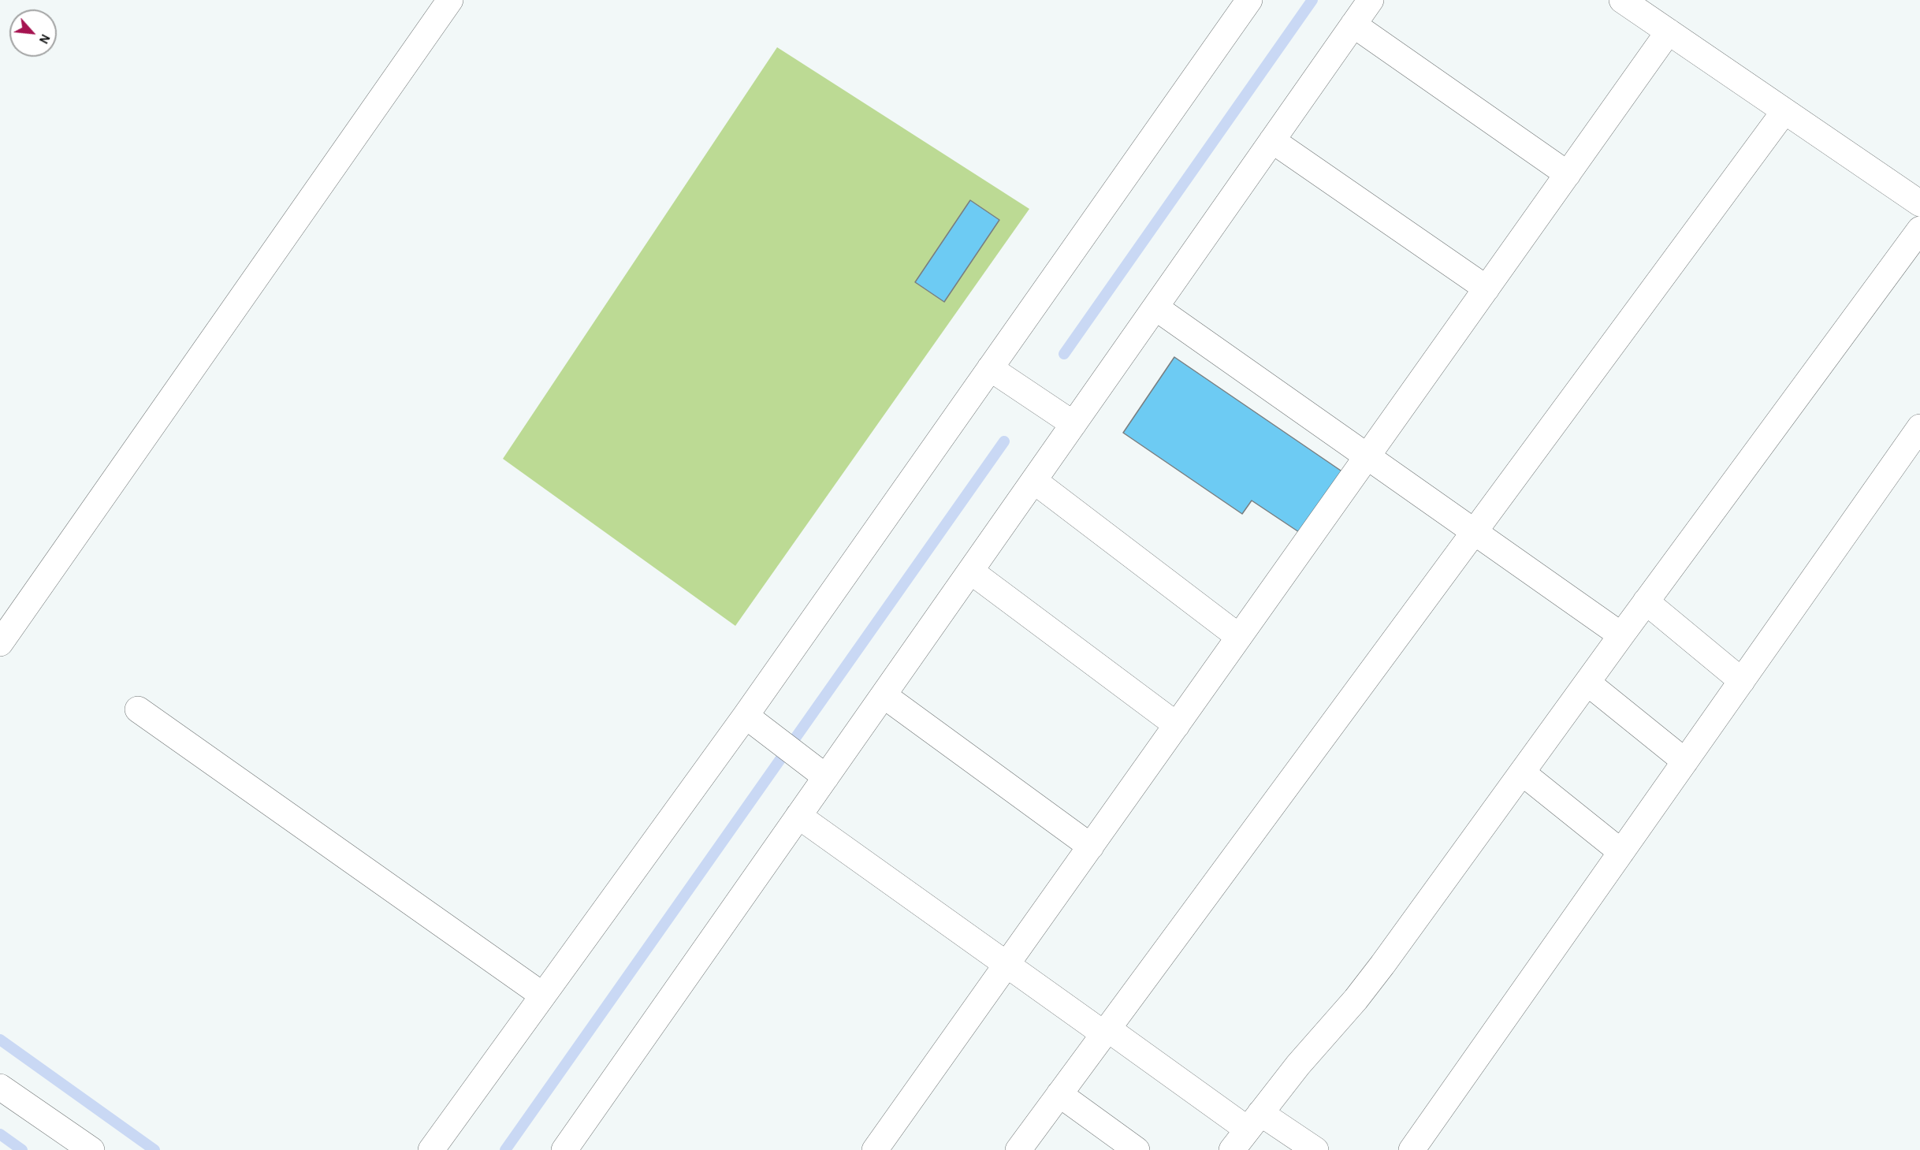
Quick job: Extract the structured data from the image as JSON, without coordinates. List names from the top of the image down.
{
  "north": "bottom right"
}
